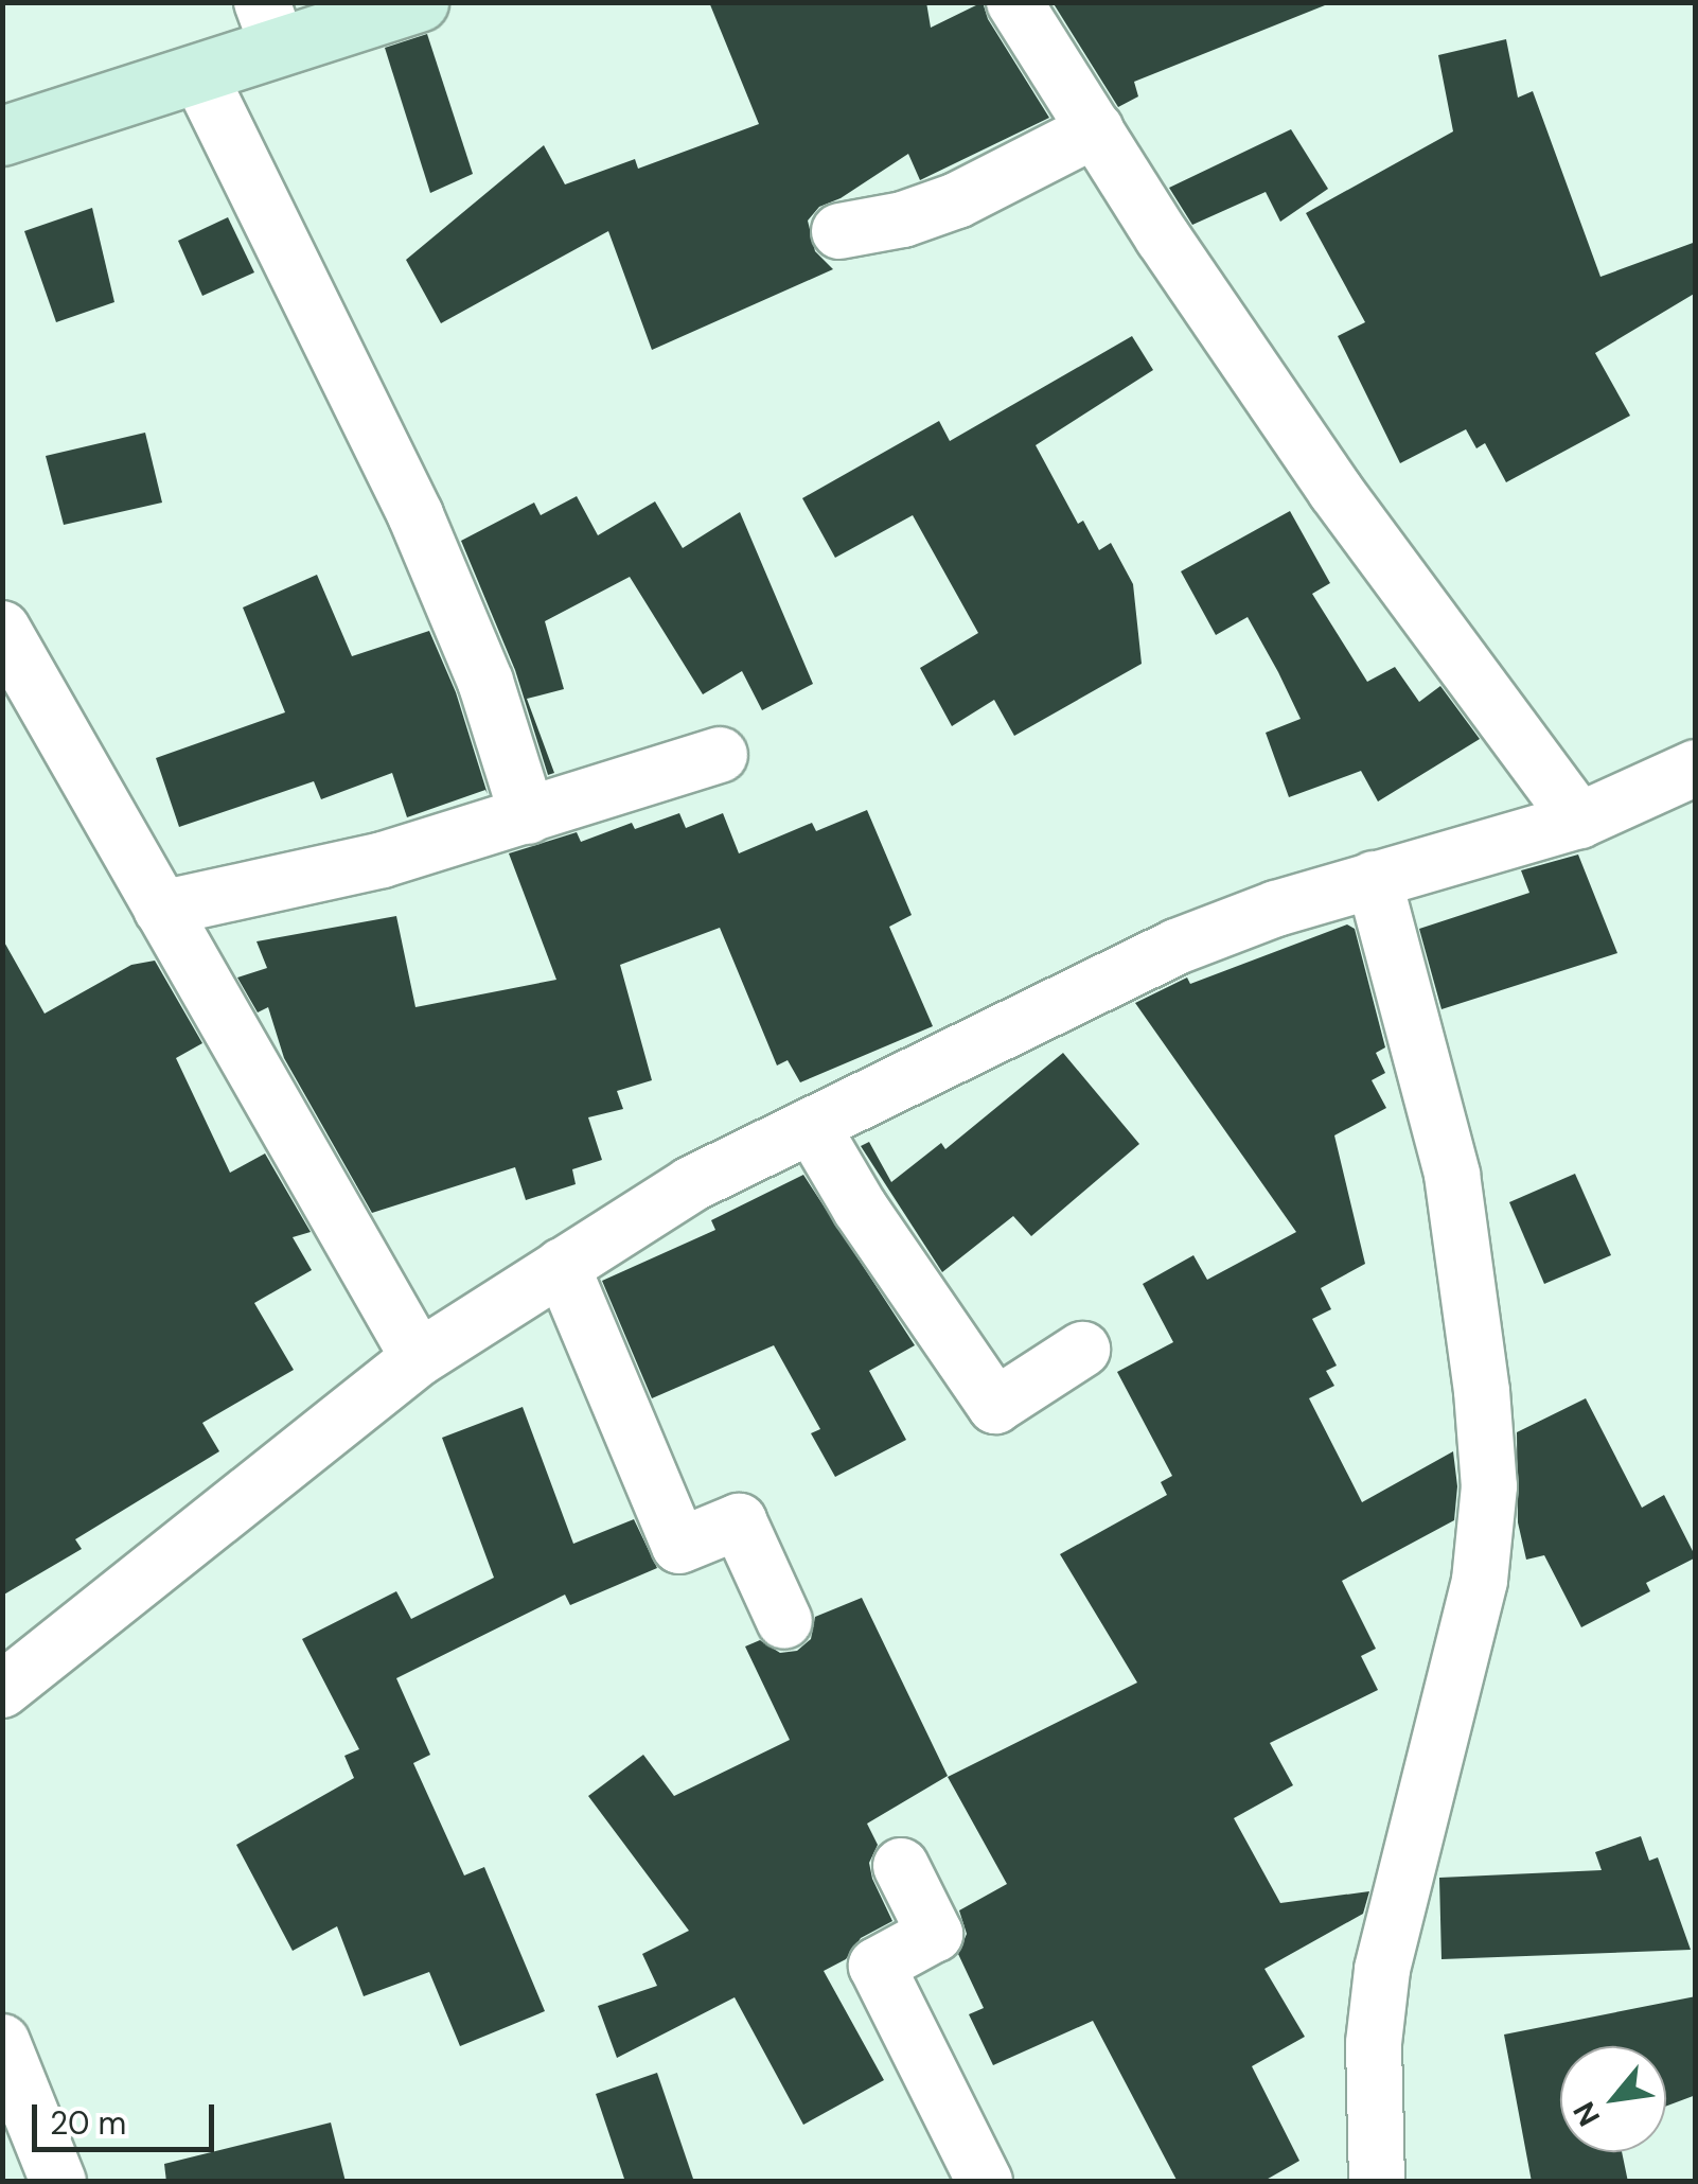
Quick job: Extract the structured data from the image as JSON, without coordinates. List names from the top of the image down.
{
  "scale_bar": "20 m",
  "north": "bottom left"
}
